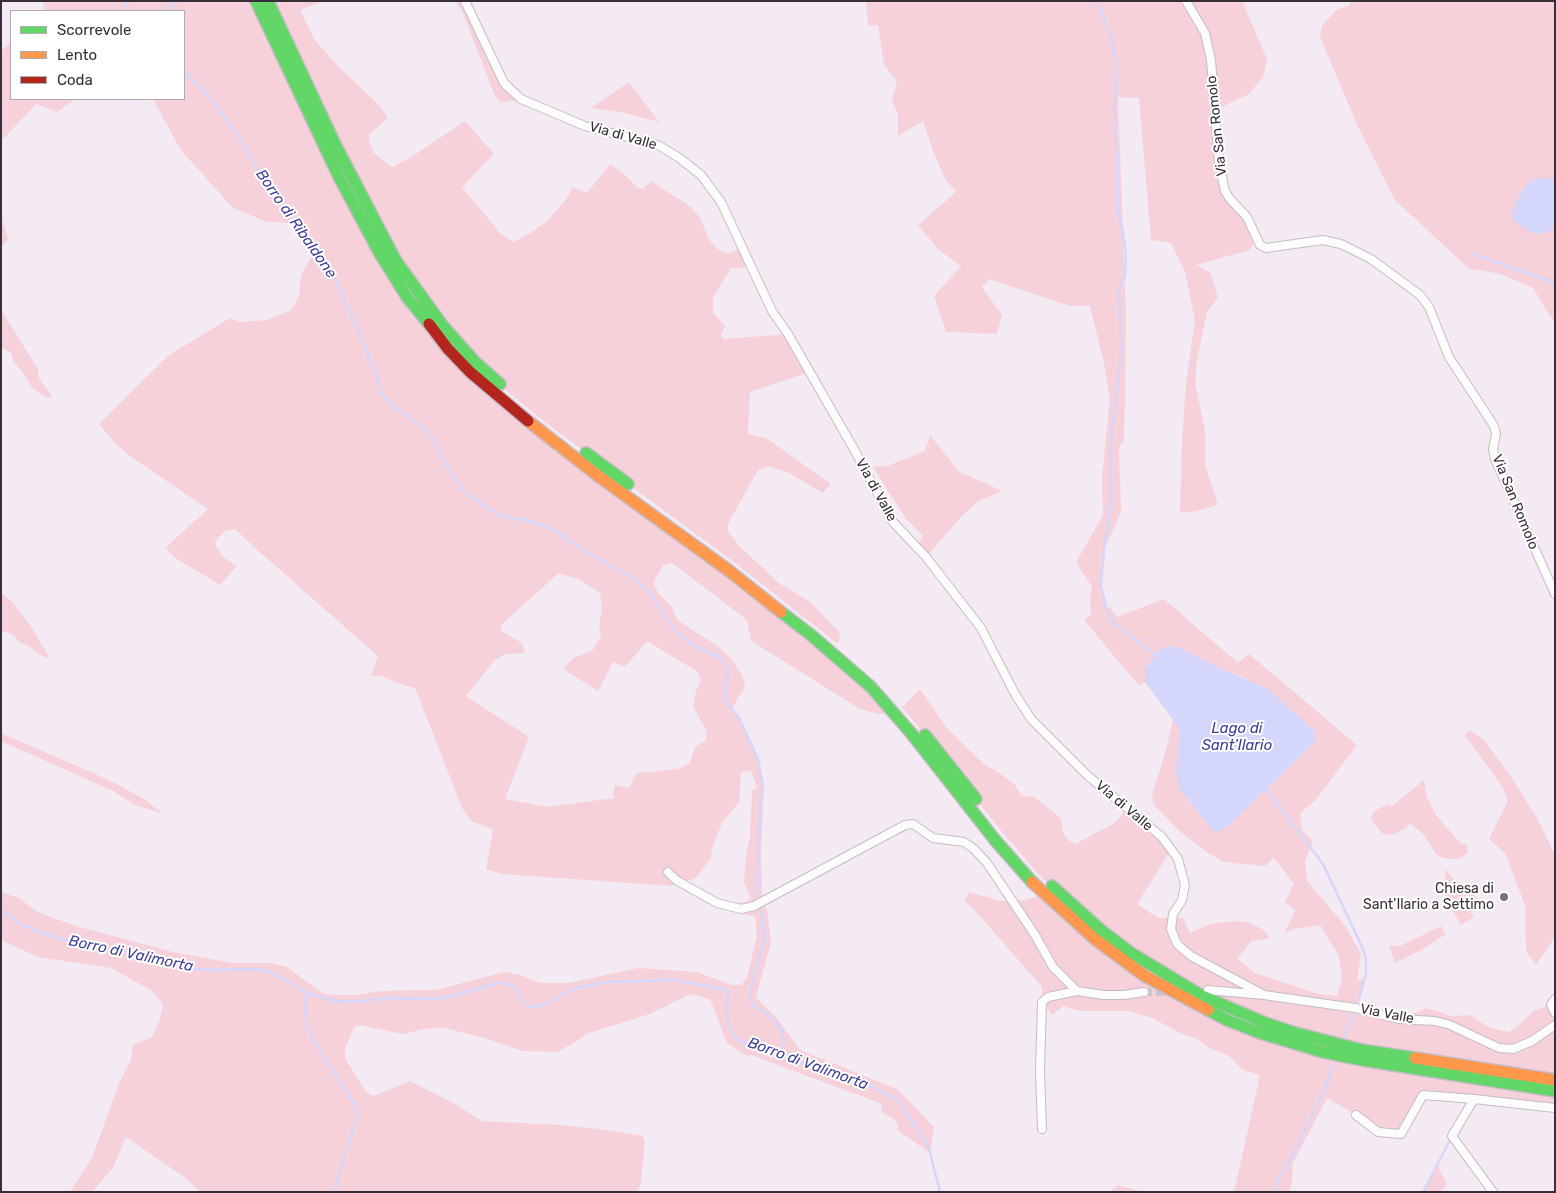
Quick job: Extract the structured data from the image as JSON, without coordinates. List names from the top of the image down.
{
  "streets": {
    "street": ["Via San Romolo", "Via di Valle", "Via Valle"]
  },
  "crossings": [
    ["Via di Valle", "Via Valle"]
  ],
  "water": ["Borro di Ribaldone", "Lago di Sant'Ilario", "Borro di Valimorta"],
  "places": ["Chiesa di Sant'Ilario a Settimo"],
  "legend": ["Scorrevole", "Lento", "Coda"]
}
